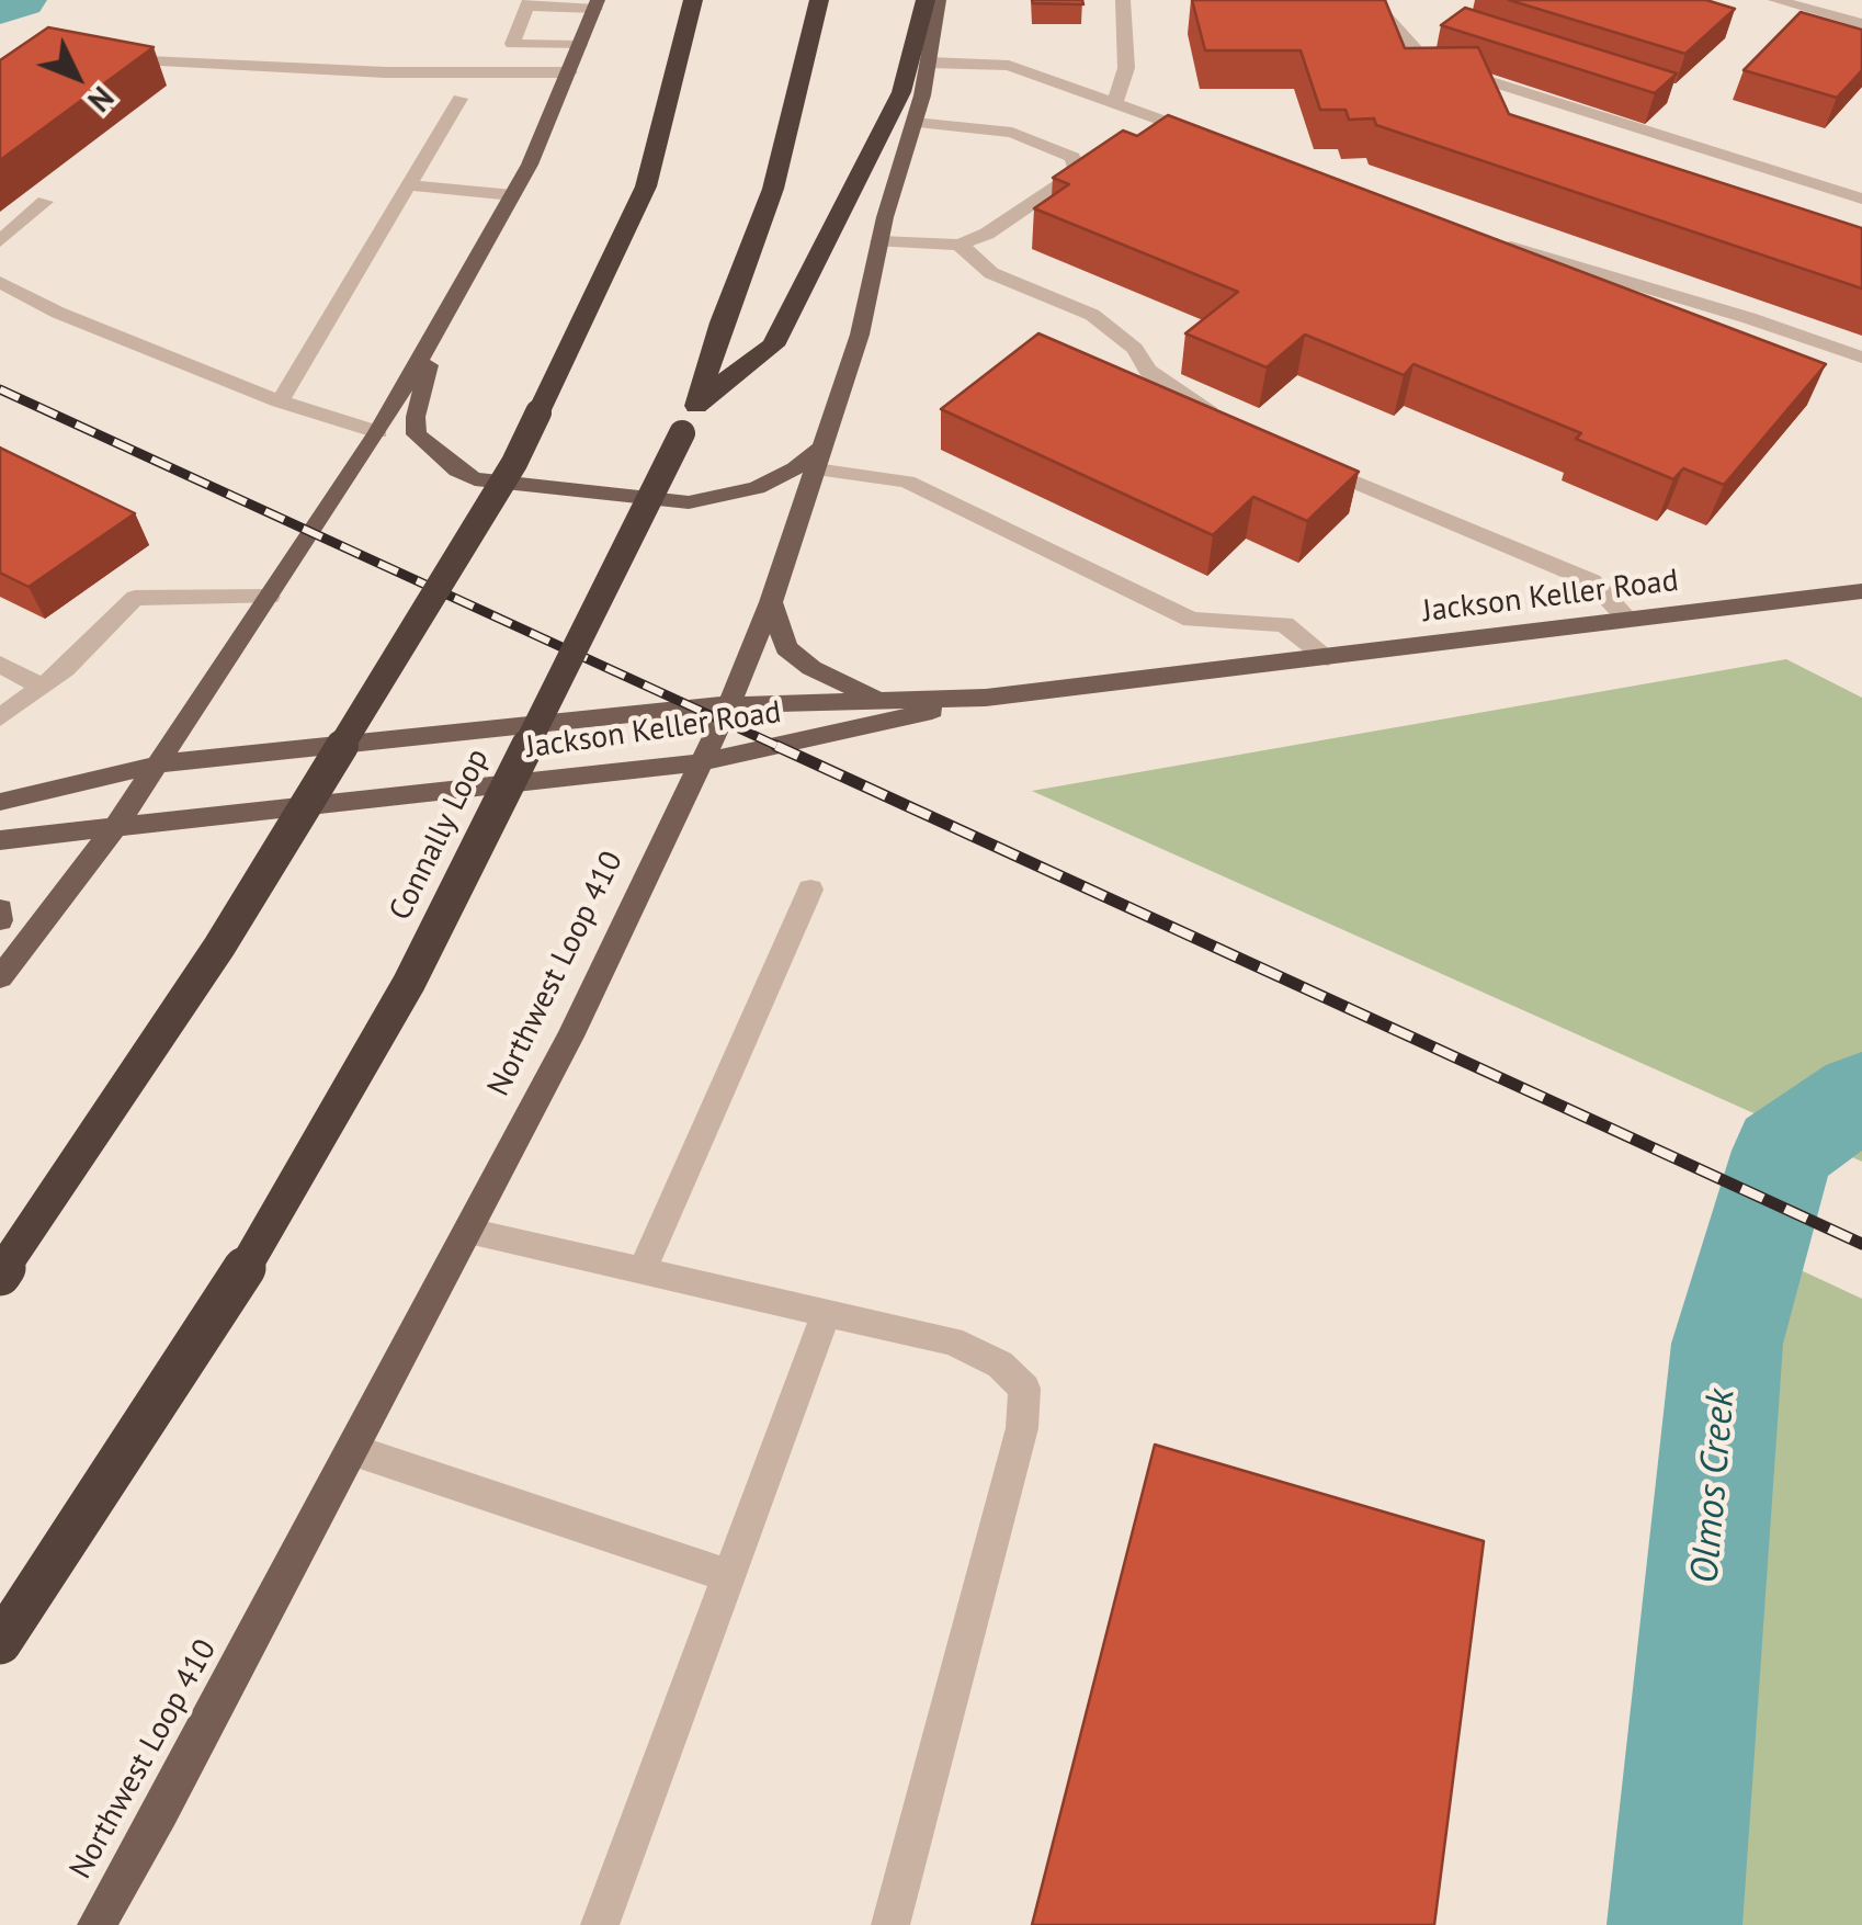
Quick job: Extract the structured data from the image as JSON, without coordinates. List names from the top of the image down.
{
  "streets": {
    "highway": ["Connally Loop"],
    "main road": ["Jackson Keller Road", "Northwest Loop 410"]
  },
  "crossings": [
    ["Jackson Keller Road", "Northwest Loop 410"]
  ],
  "water": ["Olmos Creek"],
  "north": "bottom right"
}
